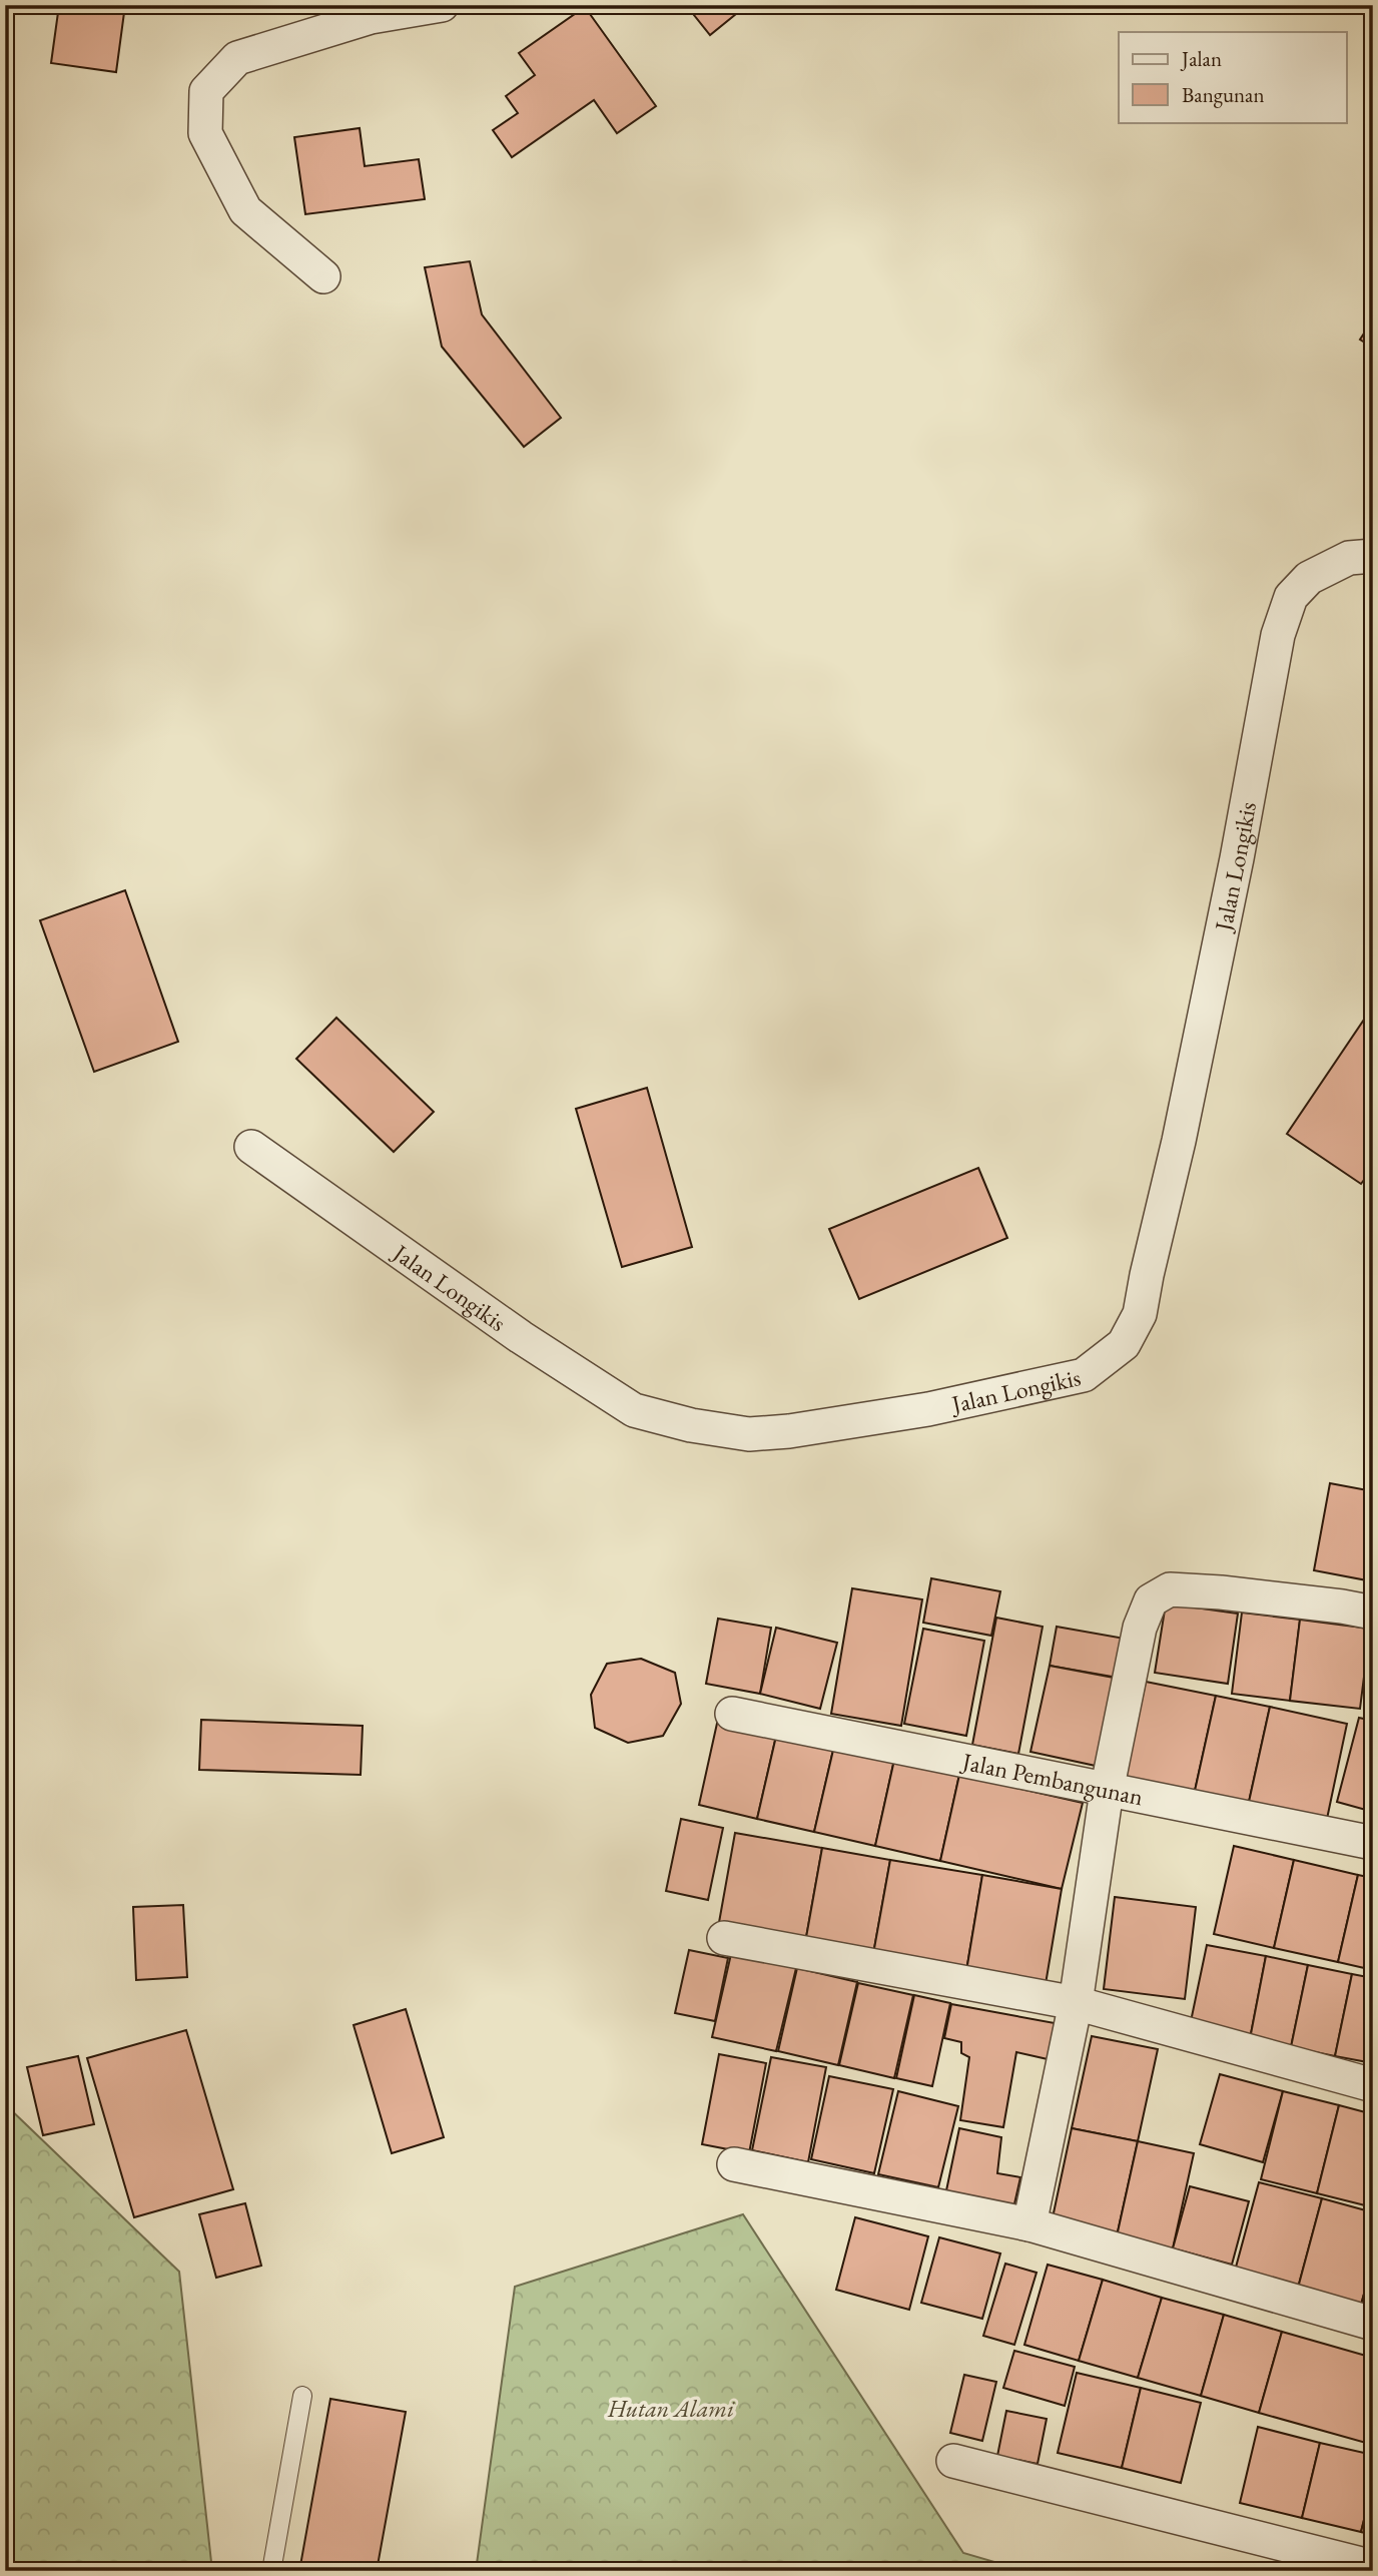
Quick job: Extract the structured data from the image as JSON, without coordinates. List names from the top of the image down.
{
  "streets": {
    "street": ["Jalan Longikis", "Jalan Pembangunan"]
  },
  "parks": ["Hutan Alami"],
  "legend": ["Jalan", "Bangunan"]
}
